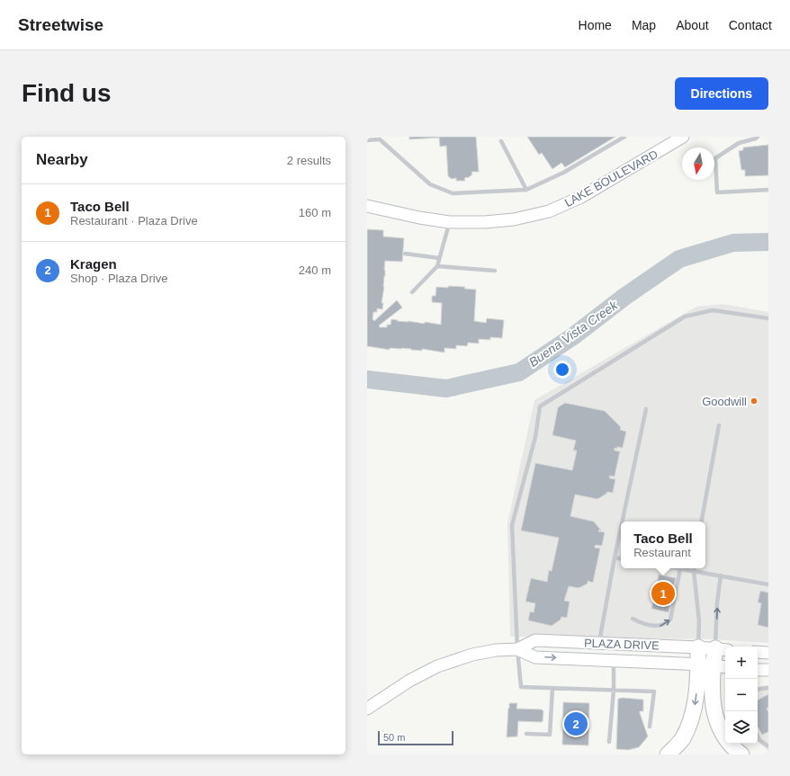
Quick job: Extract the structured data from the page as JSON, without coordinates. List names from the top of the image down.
{
  "streets": {
    "main road": ["LAKE BOULEVARD", "PLAZA DRIVE"]
  },
  "water": ["Buena Vista Creek"],
  "places": ["Goodwill"],
  "scale_bar": "50 m",
  "north": "bottom",
  "page": {
    "header": "Streetwise",
    "nav": [
      "Home",
      "Map",
      "About",
      "Contact"
    ],
    "buttons": "Directions",
    "title": "Find us",
    "heading": ["Nearby", "2 results"],
    "list": [
      {
        "mark": "1",
        "name": "Taco Bell",
        "note": "Restaurant · Plaza Drive",
        "value": "160 m"
      },
      {
        "mark": "2",
        "name": "Kragen",
        "note": "Shop · Plaza Drive",
        "value": "240 m"
      }
    ],
    "popup": ["Taco Bell", "Restaurant"],
    "pins": ["1", "2"],
    "map_buttons": ["+", "−"],
    "scale": "50 m"
  }
}
